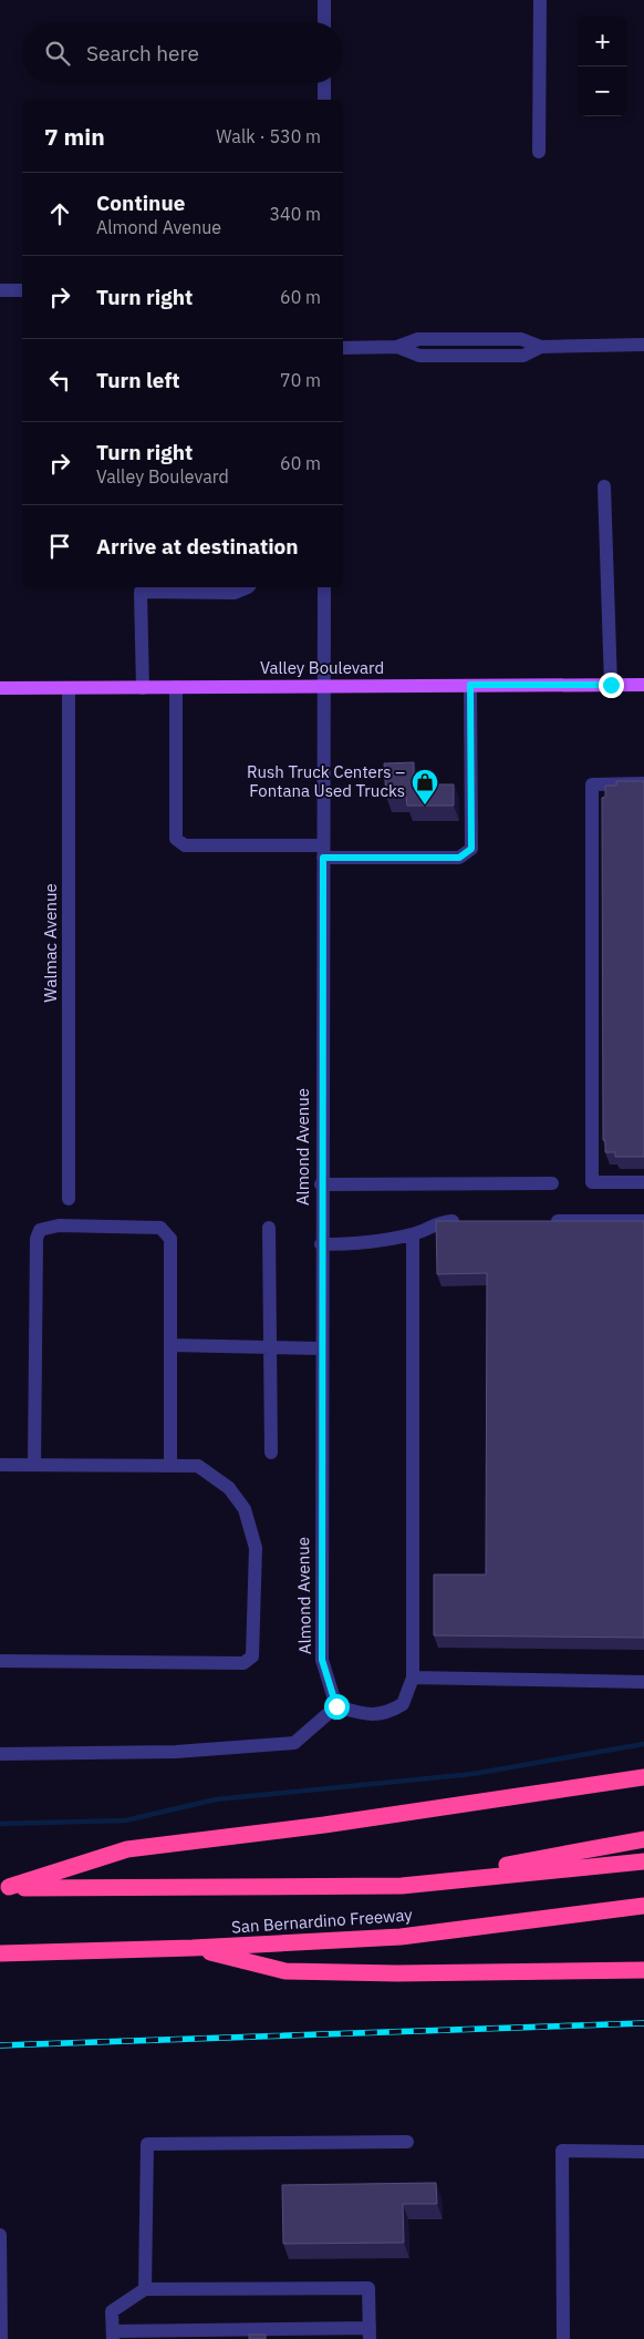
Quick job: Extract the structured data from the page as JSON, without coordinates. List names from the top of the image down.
{
  "streets": {
    "highway": ["San Bernardino Freeway"],
    "main road": ["Valley Boulevard"],
    "street": ["Walmac Avenue", "Almond Avenue"]
  },
  "crossings": [
    ["Valley Boulevard", "Walmac Avenue"],
    ["Valley Boulevard", "Almond Avenue"]
  ],
  "places": {
    "shop": ["Rush Truck Centers – Fontana Used Trucks"]
  },
  "page": {
    "map_buttons": ["+", "−"],
    "search": "Search here",
    "heading": ["7 min", "Walk · 530 m"],
    "list": [
      ["Continue", "Almond Avenue", "340 m"],
      ["Turn right", "60 m"],
      ["Turn left", "70 m"],
      ["Turn right", "Valley Boulevard", "60 m"],
      "Arrive at destination"
    ]
  }
}
